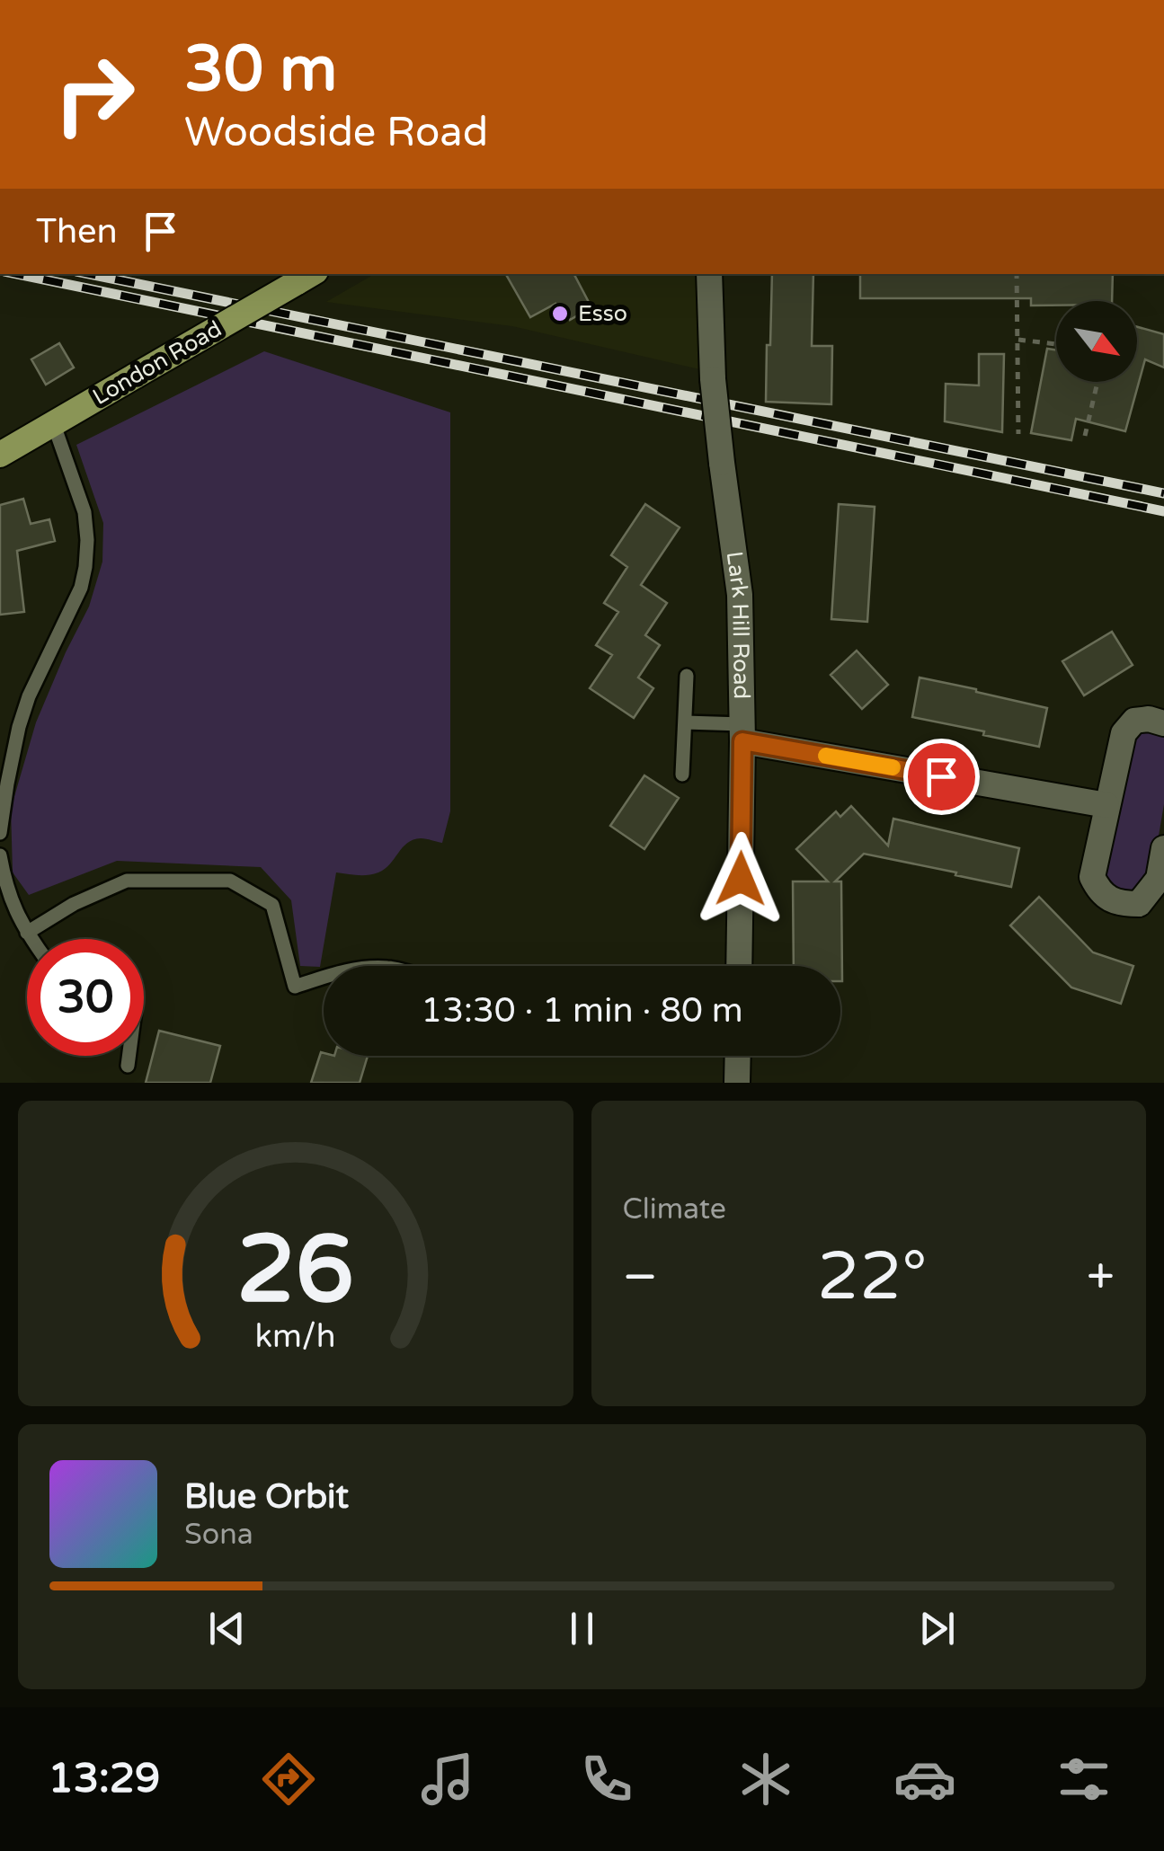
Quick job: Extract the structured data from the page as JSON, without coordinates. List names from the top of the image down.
{
  "streets": {
    "main road": ["London Road"],
    "street": ["Lark Hill Road"]
  },
  "places": ["Esso"],
  "north": "bottom right",
  "page": {
    "turn": ["30 m", "Woodside Road"],
    "then": "Then",
    "limit": "30",
    "trip": "13:30 · 1 min · 80 m",
    "tile": "Climate",
    "heat": ["−", "22°", "+"],
    "song": ["Blue Orbit", "Sona"],
    "tabs": "13:29",
    "gauge": ["26", "km/h"]
  }
}
